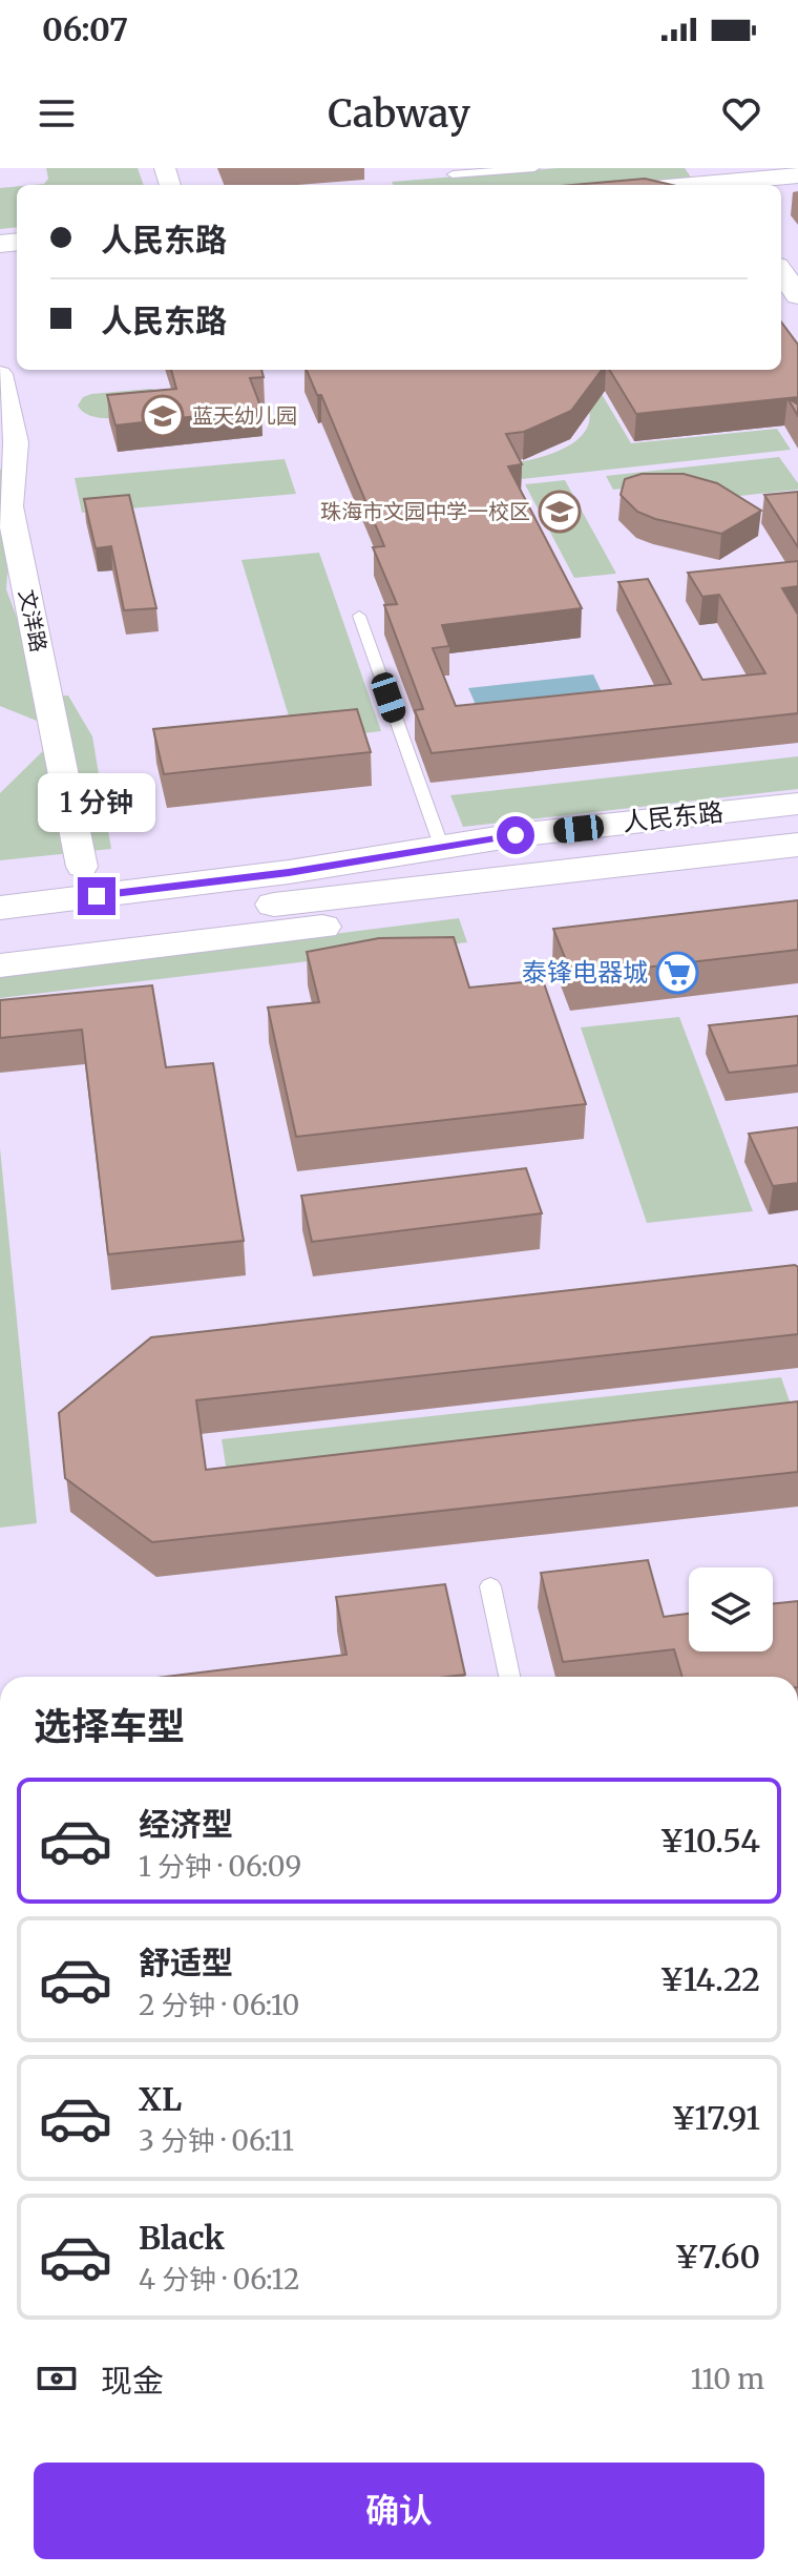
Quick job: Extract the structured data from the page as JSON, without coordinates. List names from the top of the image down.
{
  "streets": {
    "main road": ["人民东路"],
    "street": ["文洋路"]
  },
  "places": {
    "school or university": ["蓝天幼儿园", "珠海市文园中学一校区"],
    "supermarket": ["泰锋电器城"]
  },
  "page": {
    "status": "06:07",
    "header": "Cabway",
    "banner": ["人民东路", "人民东路"],
    "bubble": "1 分钟",
    "heading": "选择车型",
    "list": [
      {
        "name": "经济型",
        "note": "1 分钟 · 06:09",
        "value": "¥10.54"
      },
      {
        "name": "舒适型",
        "note": "2 分钟 · 06:10",
        "value": "¥14.22"
      },
      {
        "name": "XL",
        "note": "3 分钟 · 06:11",
        "value": "¥17.91"
      },
      {
        "name": "Black",
        "note": "4 分钟 · 06:12",
        "value": "¥7.60"
      }
    ],
    "pay": ["现金", "110 m"],
    "buttons": "确认"
  }
}
